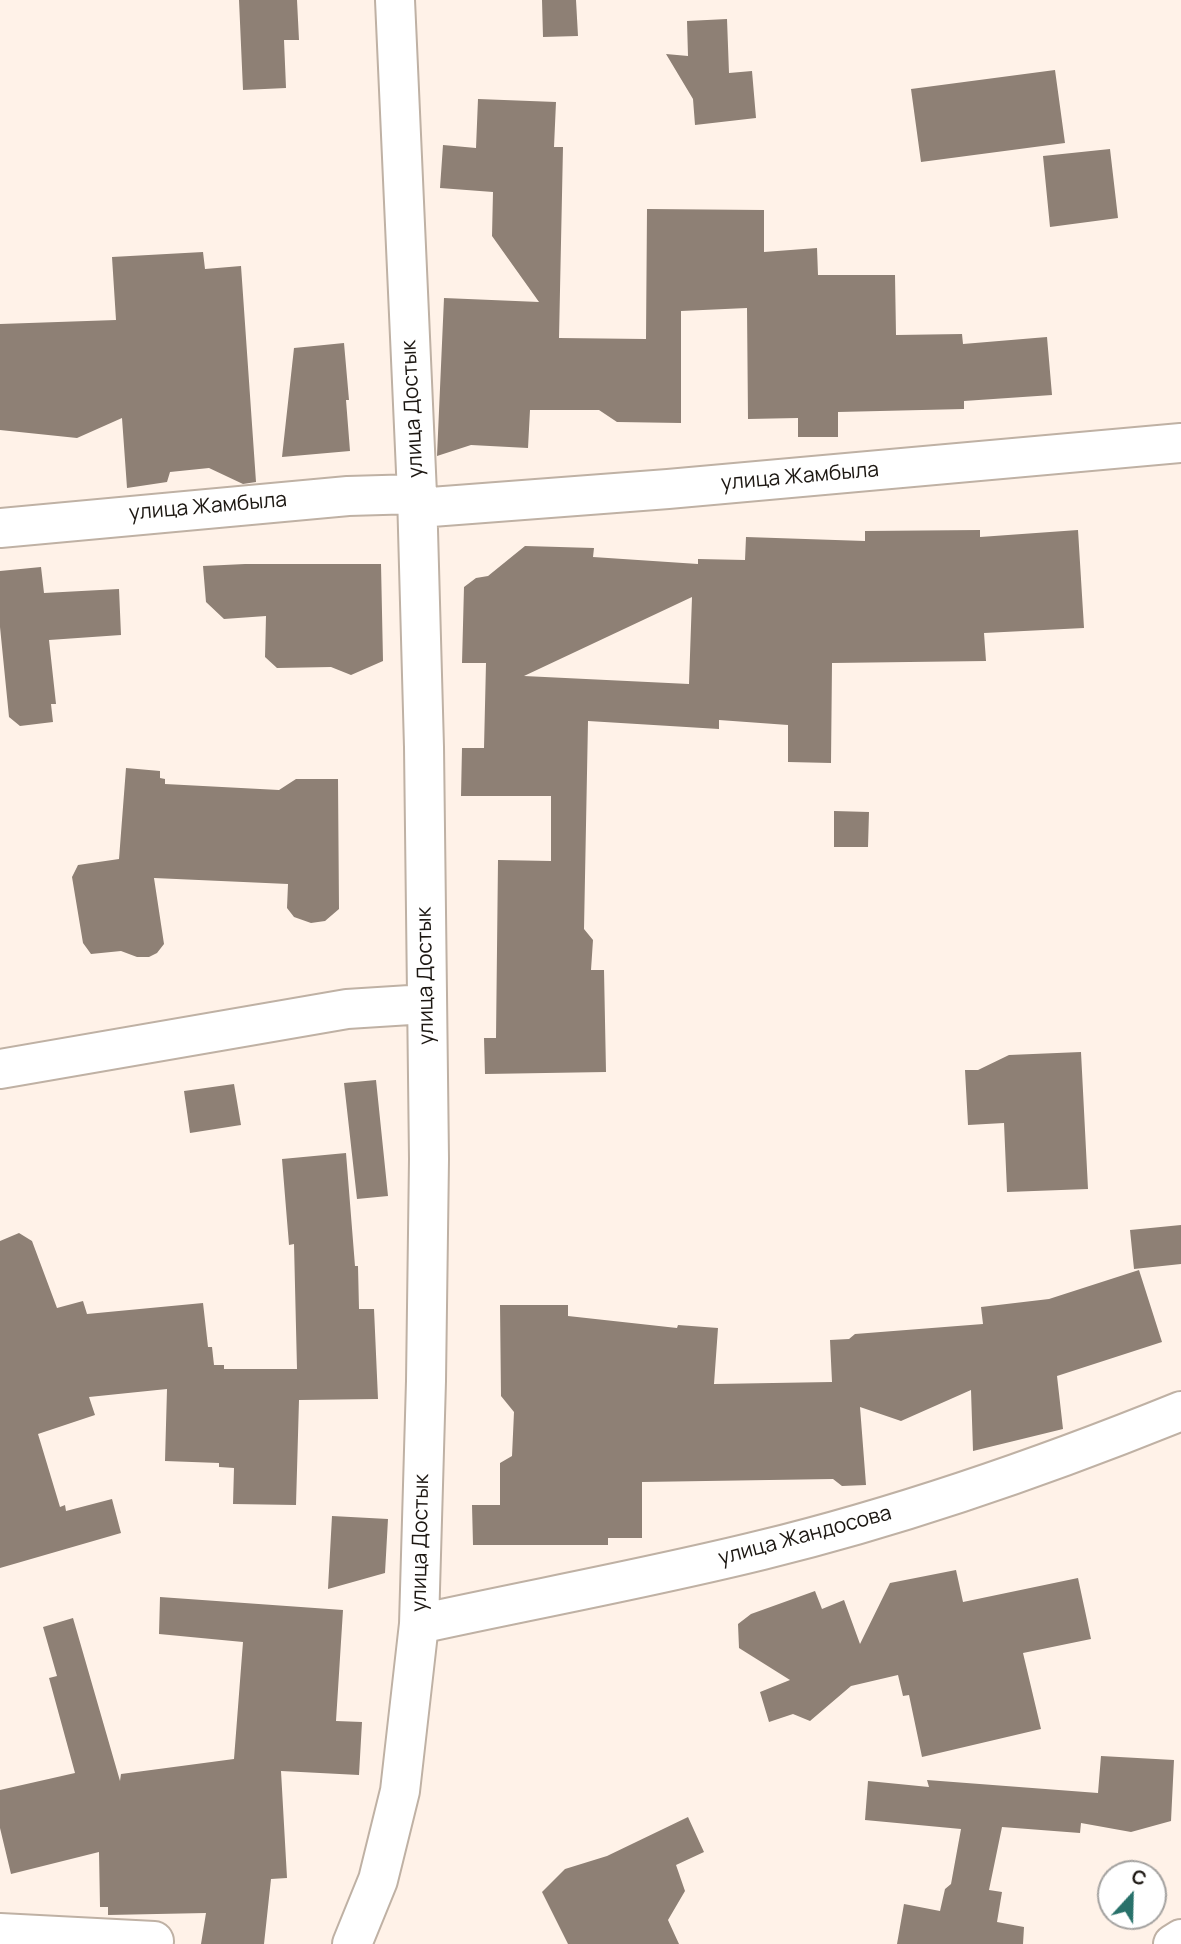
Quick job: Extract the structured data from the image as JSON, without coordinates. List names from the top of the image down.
{
  "streets": {
    "street": ["улица Достык", "улица Жамбыла", "улица Жандосова"]
  },
  "crossings": [
    ["улица Достык", "улица Жамбыла"],
    ["улица Достык", "улица Жандосова"]
  ],
  "north": "top"
}
